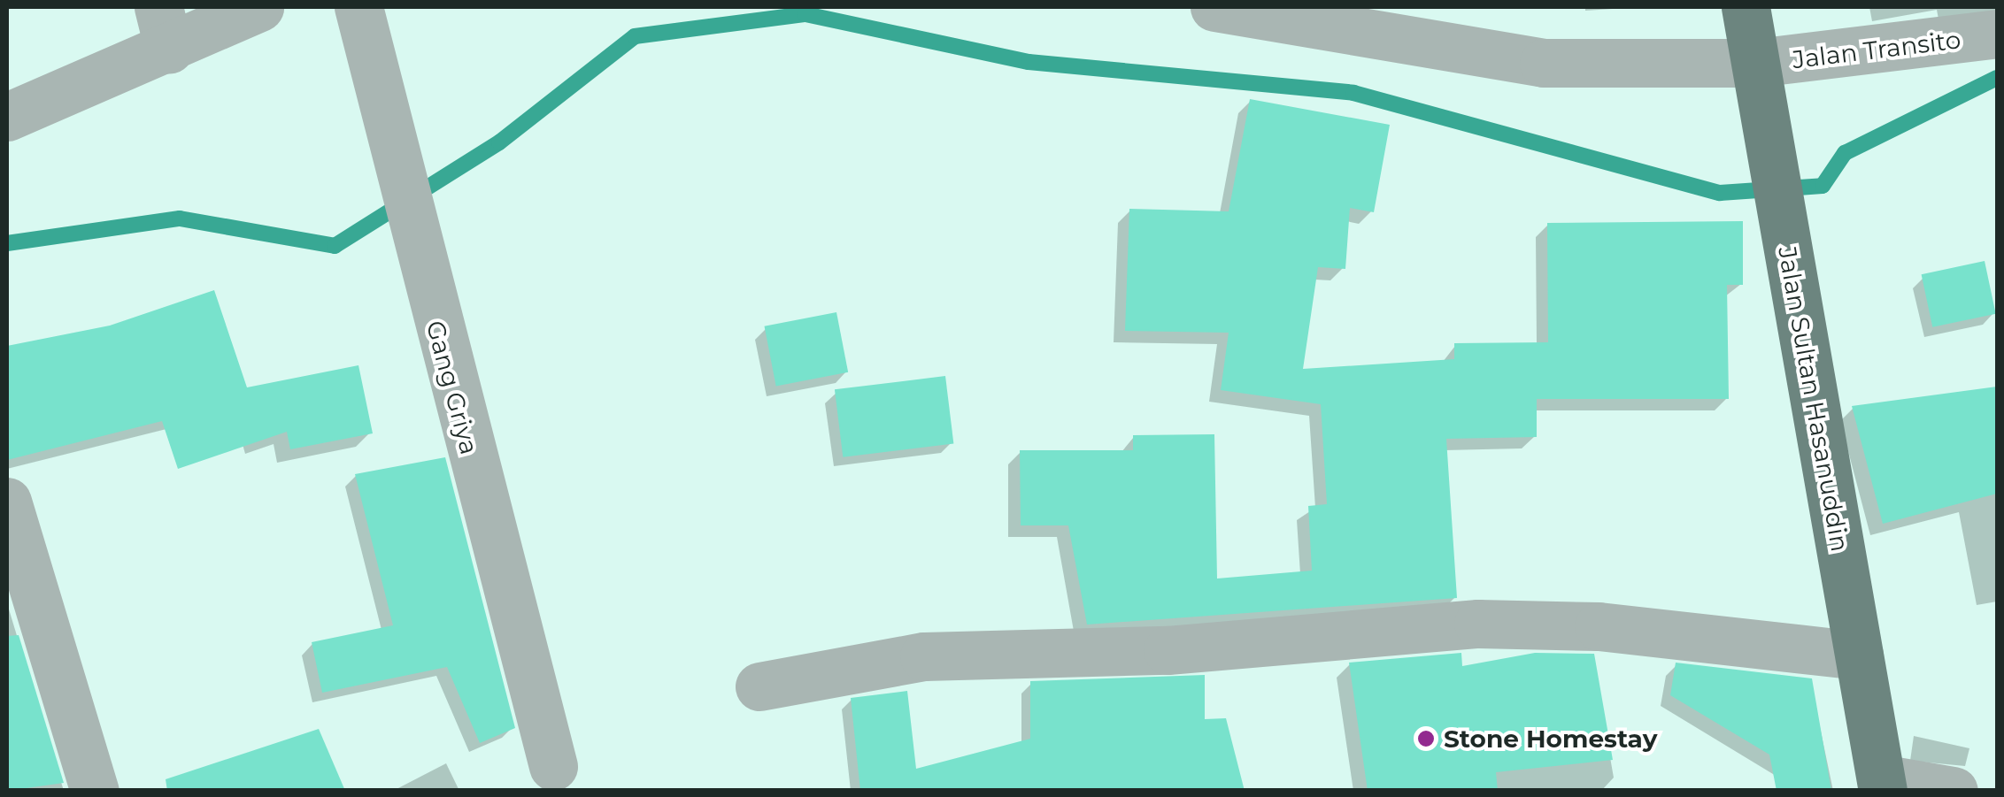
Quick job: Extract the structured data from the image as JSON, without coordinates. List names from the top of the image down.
{
  "streets": {
    "main road": ["Jalan Sultan Hasanuddin"],
    "street": ["Jalan Transito", "Gang Griya"]
  },
  "crossings": [
    ["Jalan Transito", "Jalan Sultan Hasanuddin"]
  ],
  "places": ["Stone Homestay"]
}
